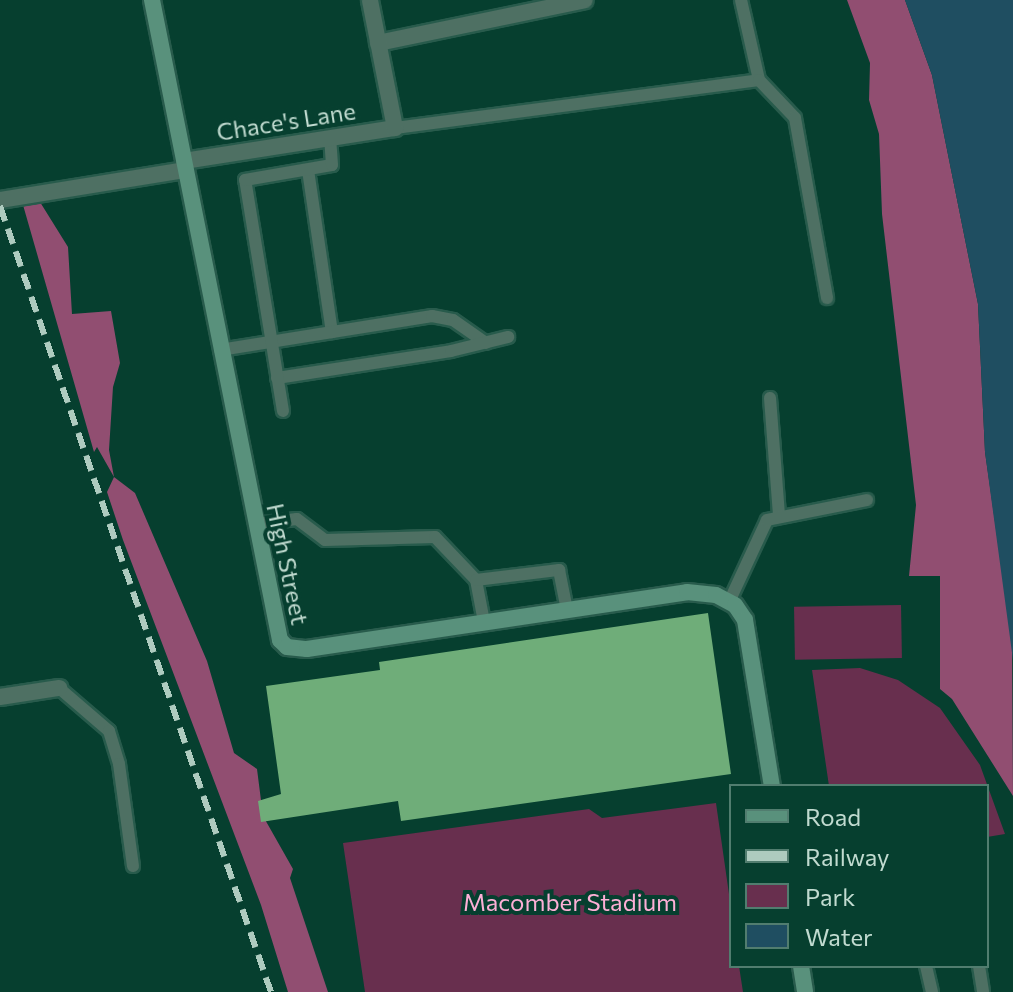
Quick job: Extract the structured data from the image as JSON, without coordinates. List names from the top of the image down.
{
  "streets": {
    "street": ["Chace's Lane", "High Street"]
  },
  "crossings": [
    ["Chace's Lane", "High Street"]
  ],
  "parks": ["Macomber Stadium"],
  "legend": [
    "Road",
    "Railway",
    "Park",
    "Water"
  ]
}
